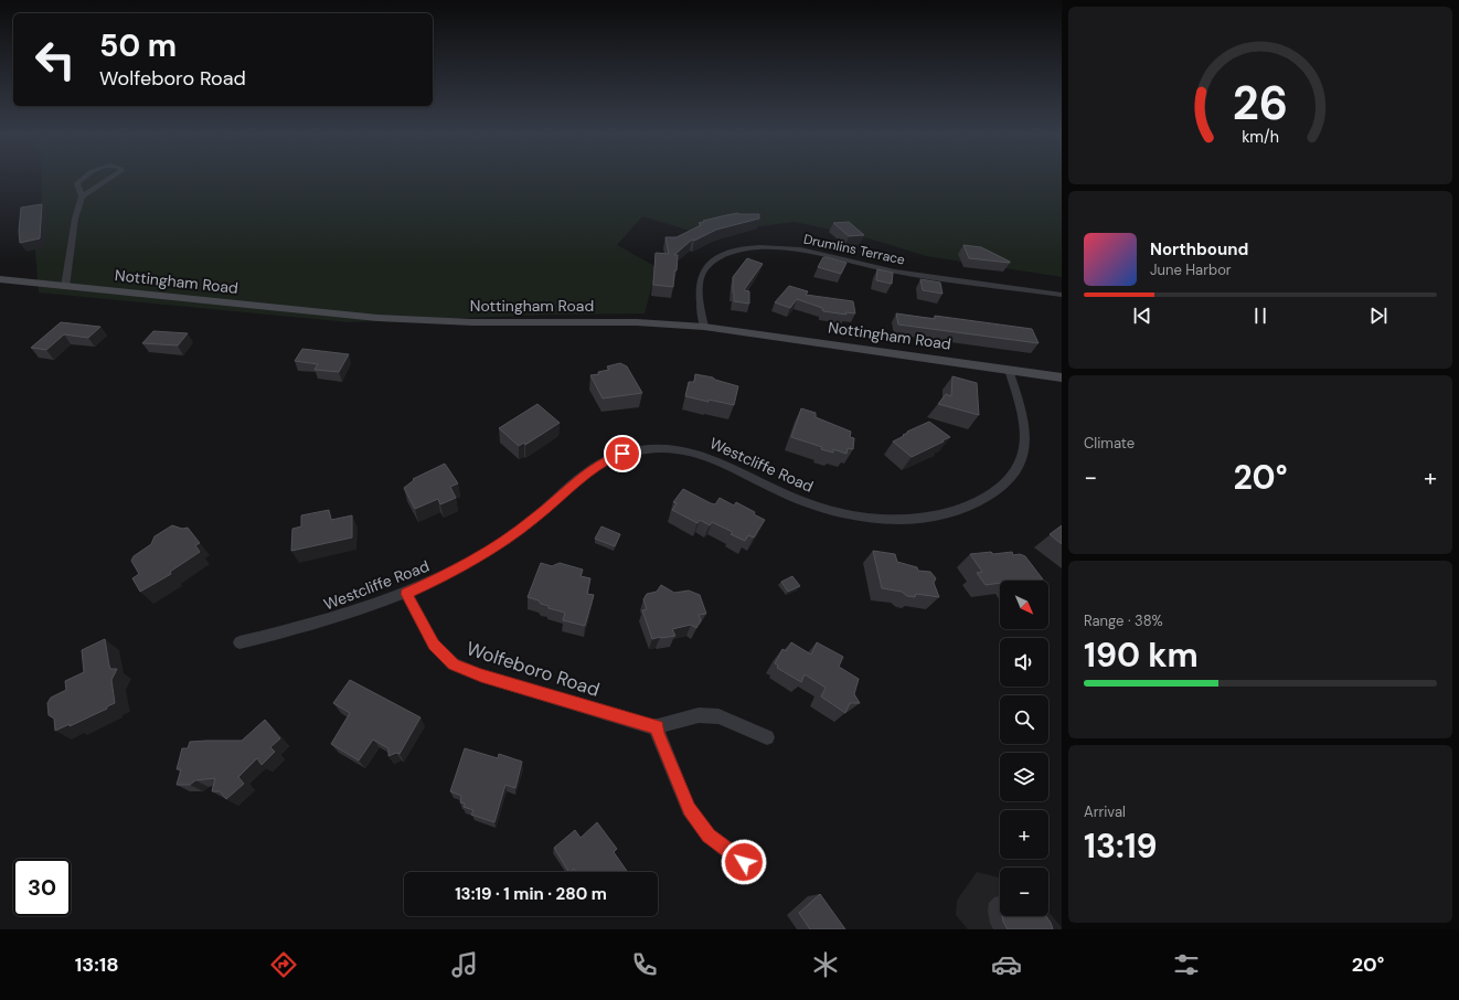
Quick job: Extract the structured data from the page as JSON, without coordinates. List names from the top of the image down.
{
  "streets": {
    "street": [
      "Drumlins Terrace",
      "Nottingham Road",
      "Westcliffe Road",
      "Wolfeboro Road"
    ]
  },
  "crossings": [
    ["Drumlins Terrace", "Nottingham Road"],
    ["Nottingham Road", "Westcliffe Road"],
    ["Westcliffe Road", "Wolfeboro Road"]
  ],
  "north": "bottom right",
  "page": {
    "turn": ["50 m", "Wolfeboro Road"],
    "song": ["Northbound", "June Harbor"],
    "tile": [
      "Climate",
      ["Range · 38%", "190 km"],
      ["Arrival", "13:19"]
    ],
    "heat": ["−", "20°", "+"],
    "map_buttons": ["+", "−"],
    "limit": "30",
    "trip": "13:19 · 1 min · 280 m",
    "tabs": ["13:18", "20°"],
    "gauge": ["26", "km/h"]
  }
}
